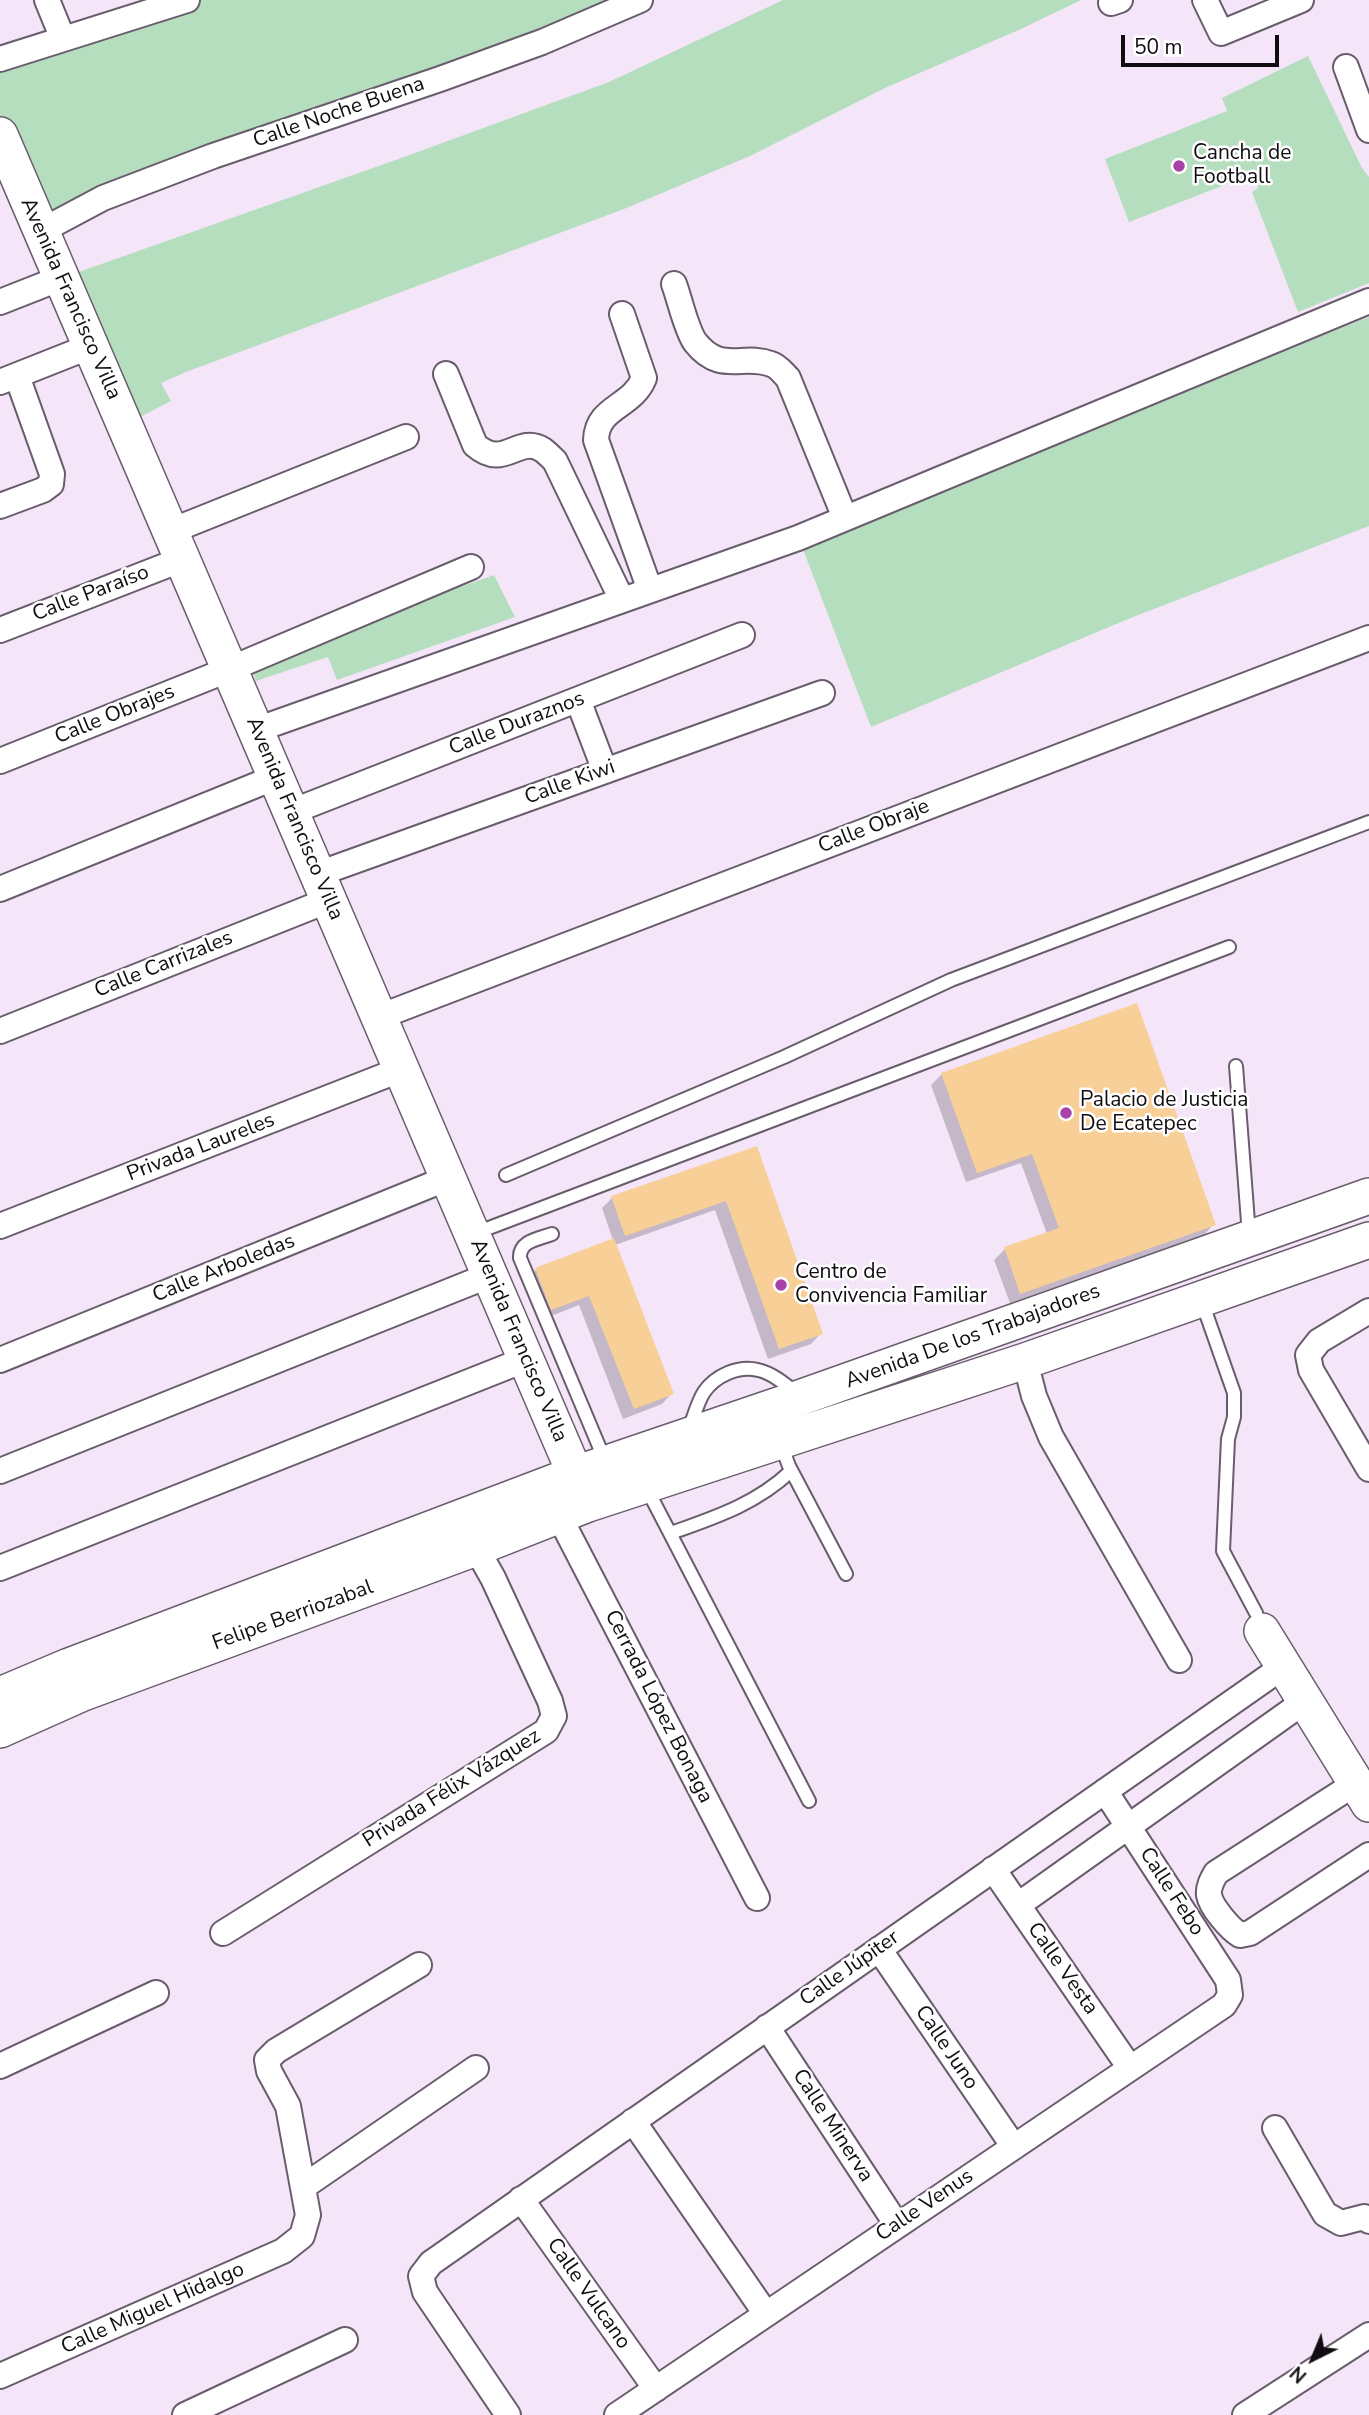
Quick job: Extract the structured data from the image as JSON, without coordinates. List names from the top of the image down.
{
  "streets": {
    "main road": ["Avenida Francisco Villa", "Avenida De los Trabajadores", "Felipe Berriozabal"],
    "street": [
      "Calle Noche Buena",
      "Calle Paraíso",
      "Calle Obrajes",
      "Calle Duraznos",
      "Calle Kiwi",
      "Calle Obraje",
      "Calle Carrizales",
      "Privada Laureles",
      "Calle Arboledas",
      "Cerrada López Bonaga",
      "Privada Félix Vázquez",
      "Calle Febo",
      "Calle Júpiter",
      "Calle Vesta",
      "Calle Juno",
      "Calle Minerva",
      "Calle Venus",
      "Calle Vulcano",
      "Calle Miguel Hidalgo"
    ]
  },
  "crossings": [
    ["Calle Noche Buena", "Avenida Francisco Villa"],
    ["Avenida Francisco Villa", "Calle Paraíso"],
    ["Avenida Francisco Villa", "Calle Obrajes"],
    ["Avenida Francisco Villa", "Calle Duraznos"],
    ["Avenida Francisco Villa", "Calle Kiwi"],
    ["Avenida Francisco Villa", "Calle Obraje"],
    ["Avenida Francisco Villa", "Calle Carrizales"],
    ["Avenida Francisco Villa", "Privada Laureles"],
    ["Avenida Francisco Villa", "Calle Arboledas"],
    ["Avenida Francisco Villa", "Avenida De los Trabajadores"],
    ["Avenida Francisco Villa", "Felipe Berriozabal"],
    ["Avenida Francisco Villa", "Cerrada López Bonaga"],
    ["Calle Kiwi", "Calle Carrizales"],
    ["Avenida De los Trabajadores", "Felipe Berriozabal"],
    ["Avenida De los Trabajadores", "Cerrada López Bonaga"],
    ["Felipe Berriozabal", "Cerrada López Bonaga"],
    ["Felipe Berriozabal", "Privada Félix Vázquez"],
    ["Calle Febo", "Calle Júpiter"],
    ["Calle Febo", "Calle Venus"],
    ["Calle Júpiter", "Calle Vesta"],
    ["Calle Júpiter", "Calle Juno"],
    ["Calle Júpiter", "Calle Minerva"],
    ["Calle Júpiter", "Calle Vulcano"],
    ["Calle Vesta", "Calle Venus"],
    ["Calle Juno", "Calle Venus"],
    ["Calle Minerva", "Calle Venus"],
    ["Calle Venus", "Calle Vulcano"]
  ],
  "places": ["Cancha de Football", "Palacio de Justicia De Ecatepec", "Centro de Convivencia Familiar"],
  "scale_bar": "50 m",
  "north": "bottom left"
}
